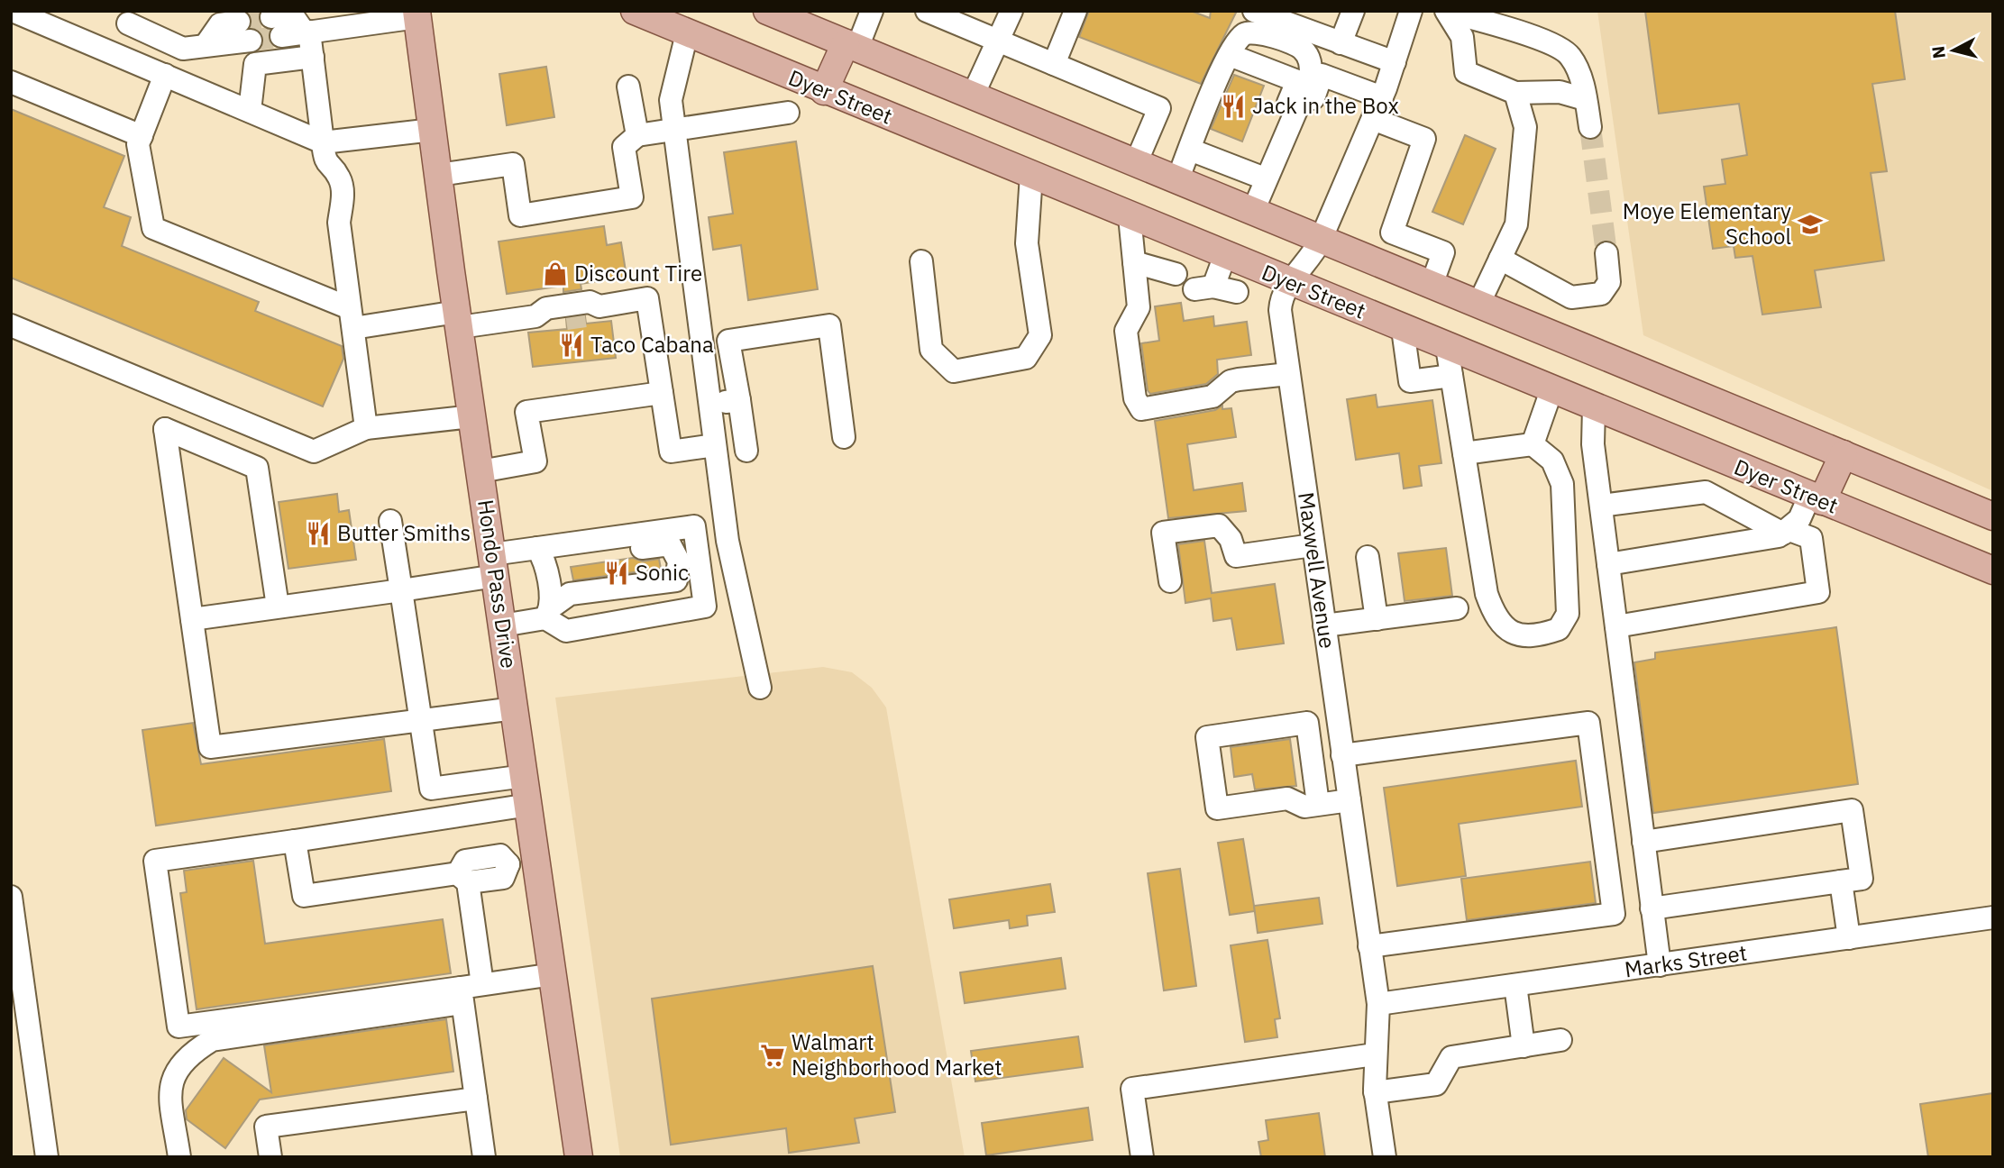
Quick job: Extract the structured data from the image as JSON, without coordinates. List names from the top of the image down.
{
  "streets": {
    "main road": ["Dyer Street", "Hondo Pass Drive"],
    "street": ["Maxwell Avenue", "Marks Street"]
  },
  "crossings": [
    ["Dyer Street", "Maxwell Avenue"],
    ["Maxwell Avenue", "Marks Street"]
  ],
  "places": {
    "restaurant": [
      "Jack in the Box",
      "Taco Cabana",
      "Butter Smiths",
      "Sonic"
    ],
    "school or university": ["Moye Elementary School"],
    "shop": ["Discount Tire"],
    "supermarket": ["Walmart Neighborhood Market"]
  },
  "north": "left"
}
